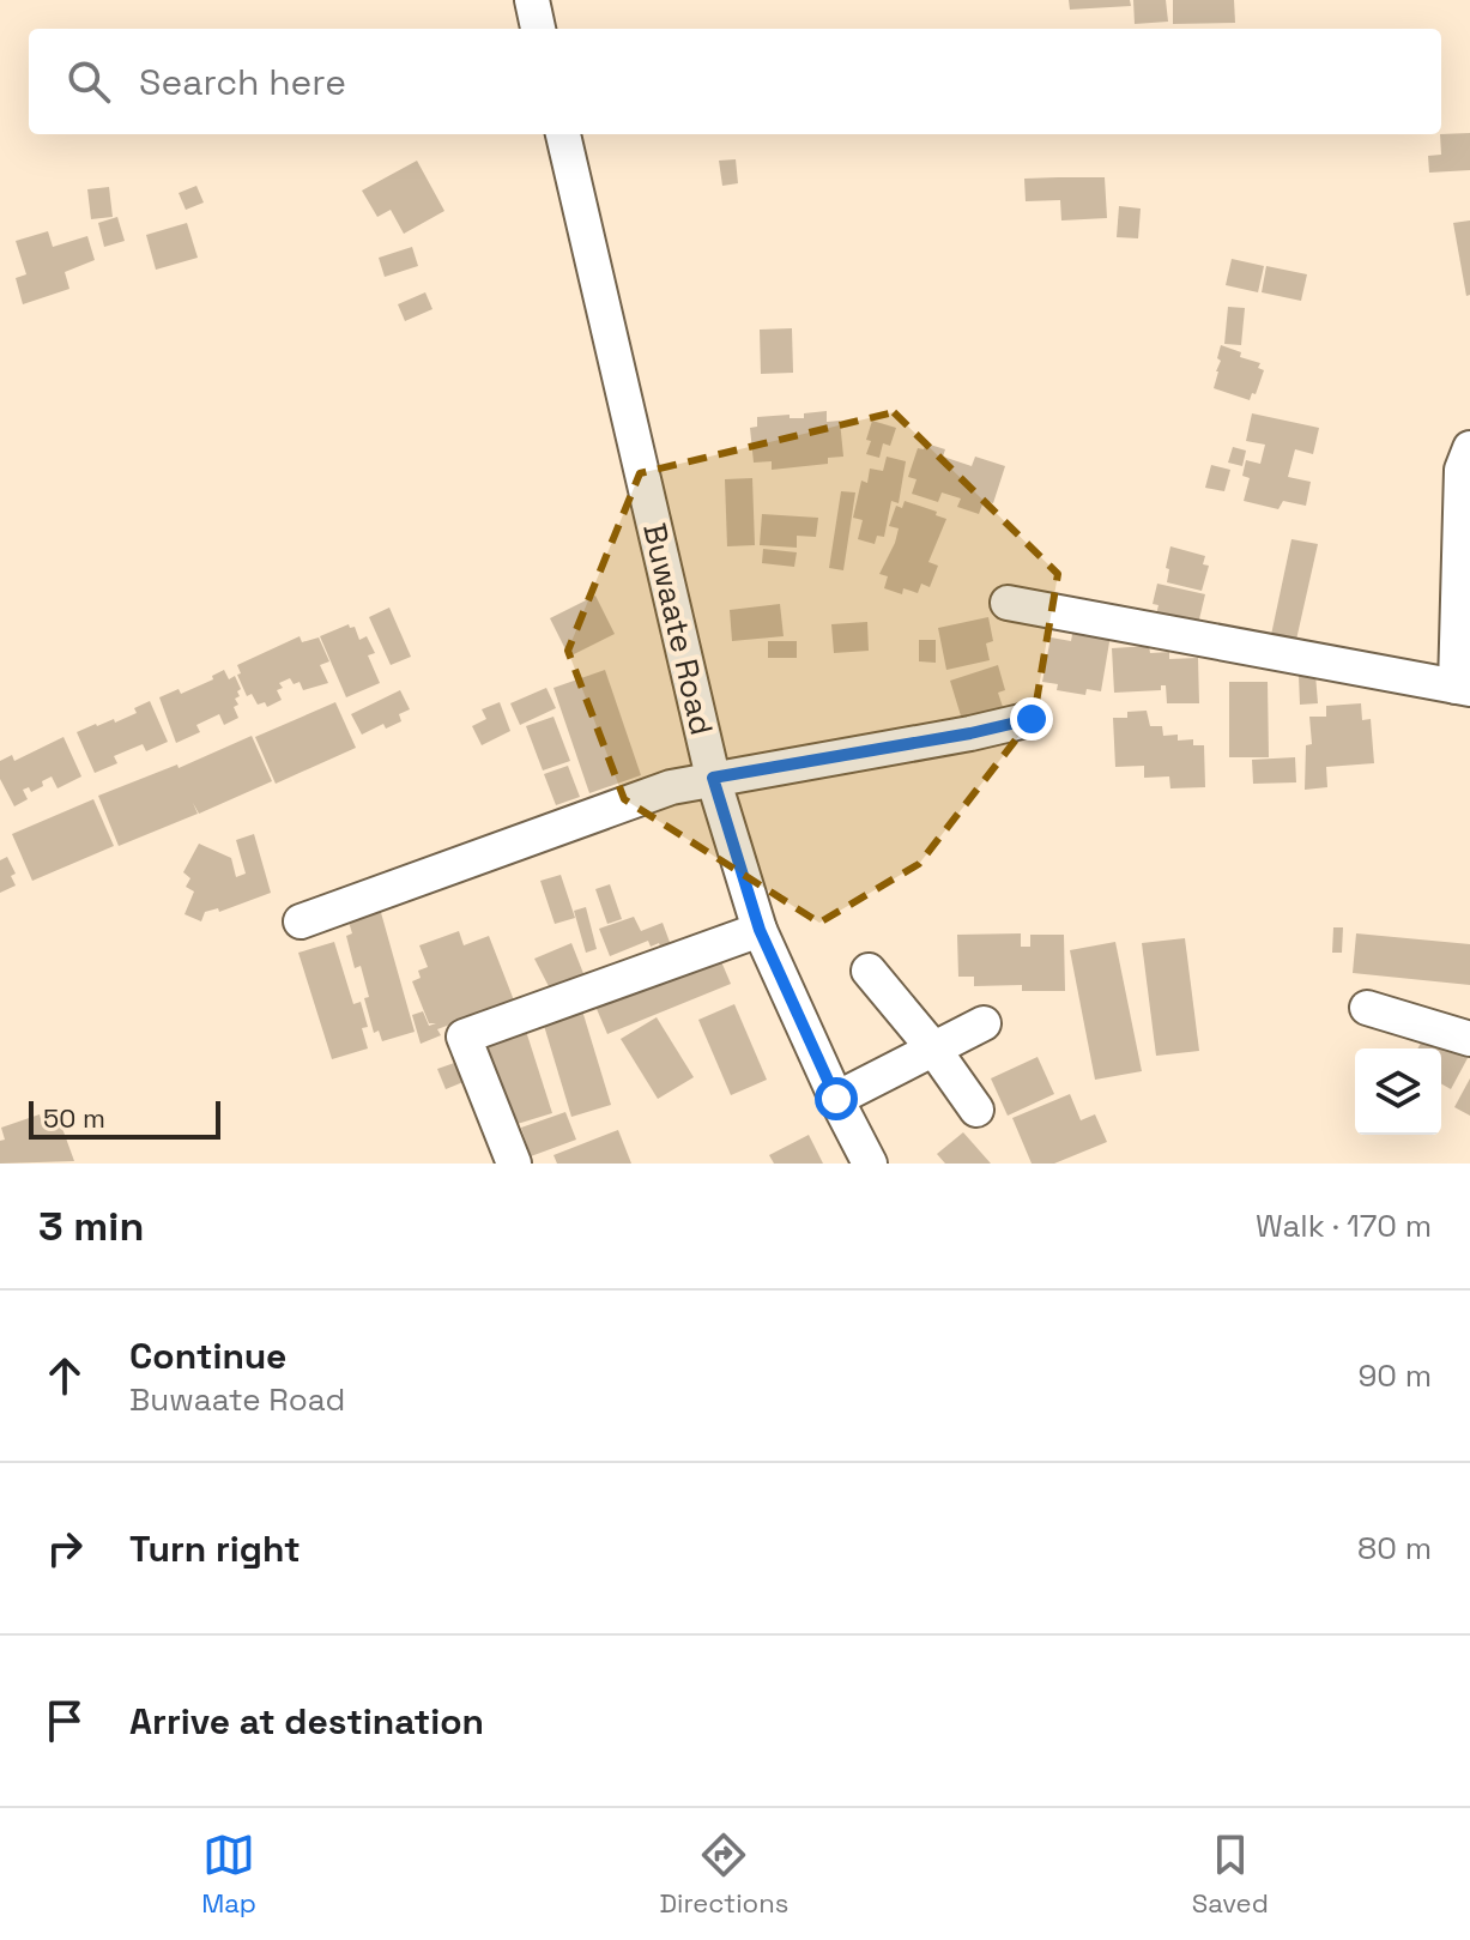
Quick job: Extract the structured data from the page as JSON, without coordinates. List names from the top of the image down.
{
  "streets": {
    "street": ["Buwaate Road"]
  },
  "scale_bar": "50 m",
  "page": {
    "search": "Search here",
    "scale": "50 m",
    "heading": ["3 min", "Walk · 170 m"],
    "list": [
      ["Continue", "Buwaate Road", "90 m"],
      ["Turn right", "80 m"],
      "Arrive at destination"
    ],
    "nav": ["Map", "Directions", "Saved"]
  }
}
